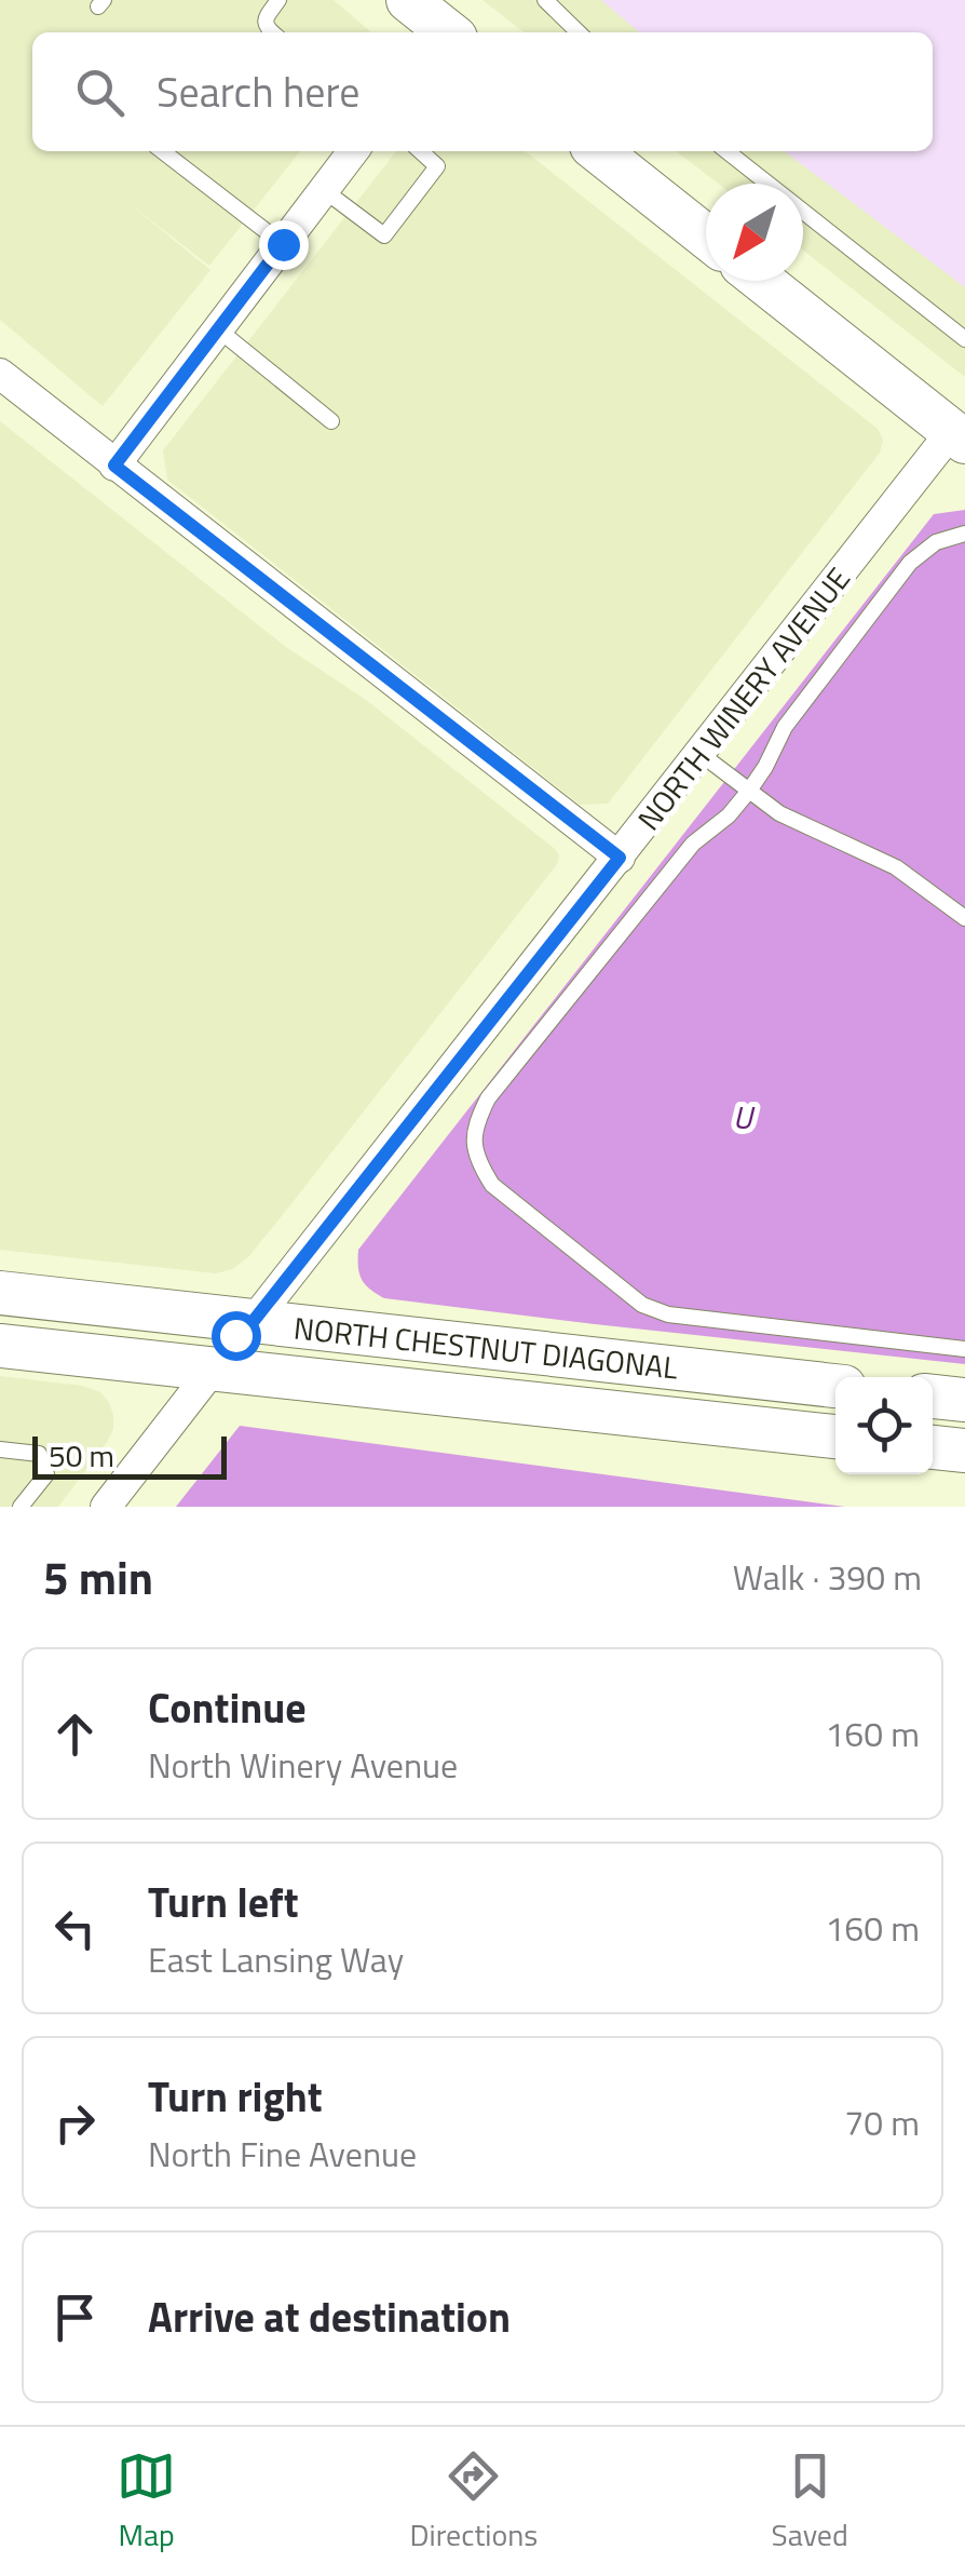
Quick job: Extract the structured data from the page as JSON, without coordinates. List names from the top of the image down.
{
  "streets": {
    "main road": ["NORTH CHESTNUT DIAGONAL"],
    "street": ["NORTH WINERY AVENUE"]
  },
  "crossings": [
    ["NORTH WINERY AVENUE", "NORTH CHESTNUT DIAGONAL"]
  ],
  "water": ["U"],
  "scale_bar": "50 m",
  "north": "bottom left",
  "page": {
    "search": "Search here",
    "scale": "50 m",
    "heading": ["5 min", "Walk · 390 m"],
    "list": [
      ["Continue", "North Winery Avenue", "160 m"],
      ["Turn left", "East Lansing Way", "160 m"],
      ["Turn right", "North Fine Avenue", "70 m"],
      "Arrive at destination"
    ],
    "nav": ["Map", "Directions", "Saved"]
  }
}
